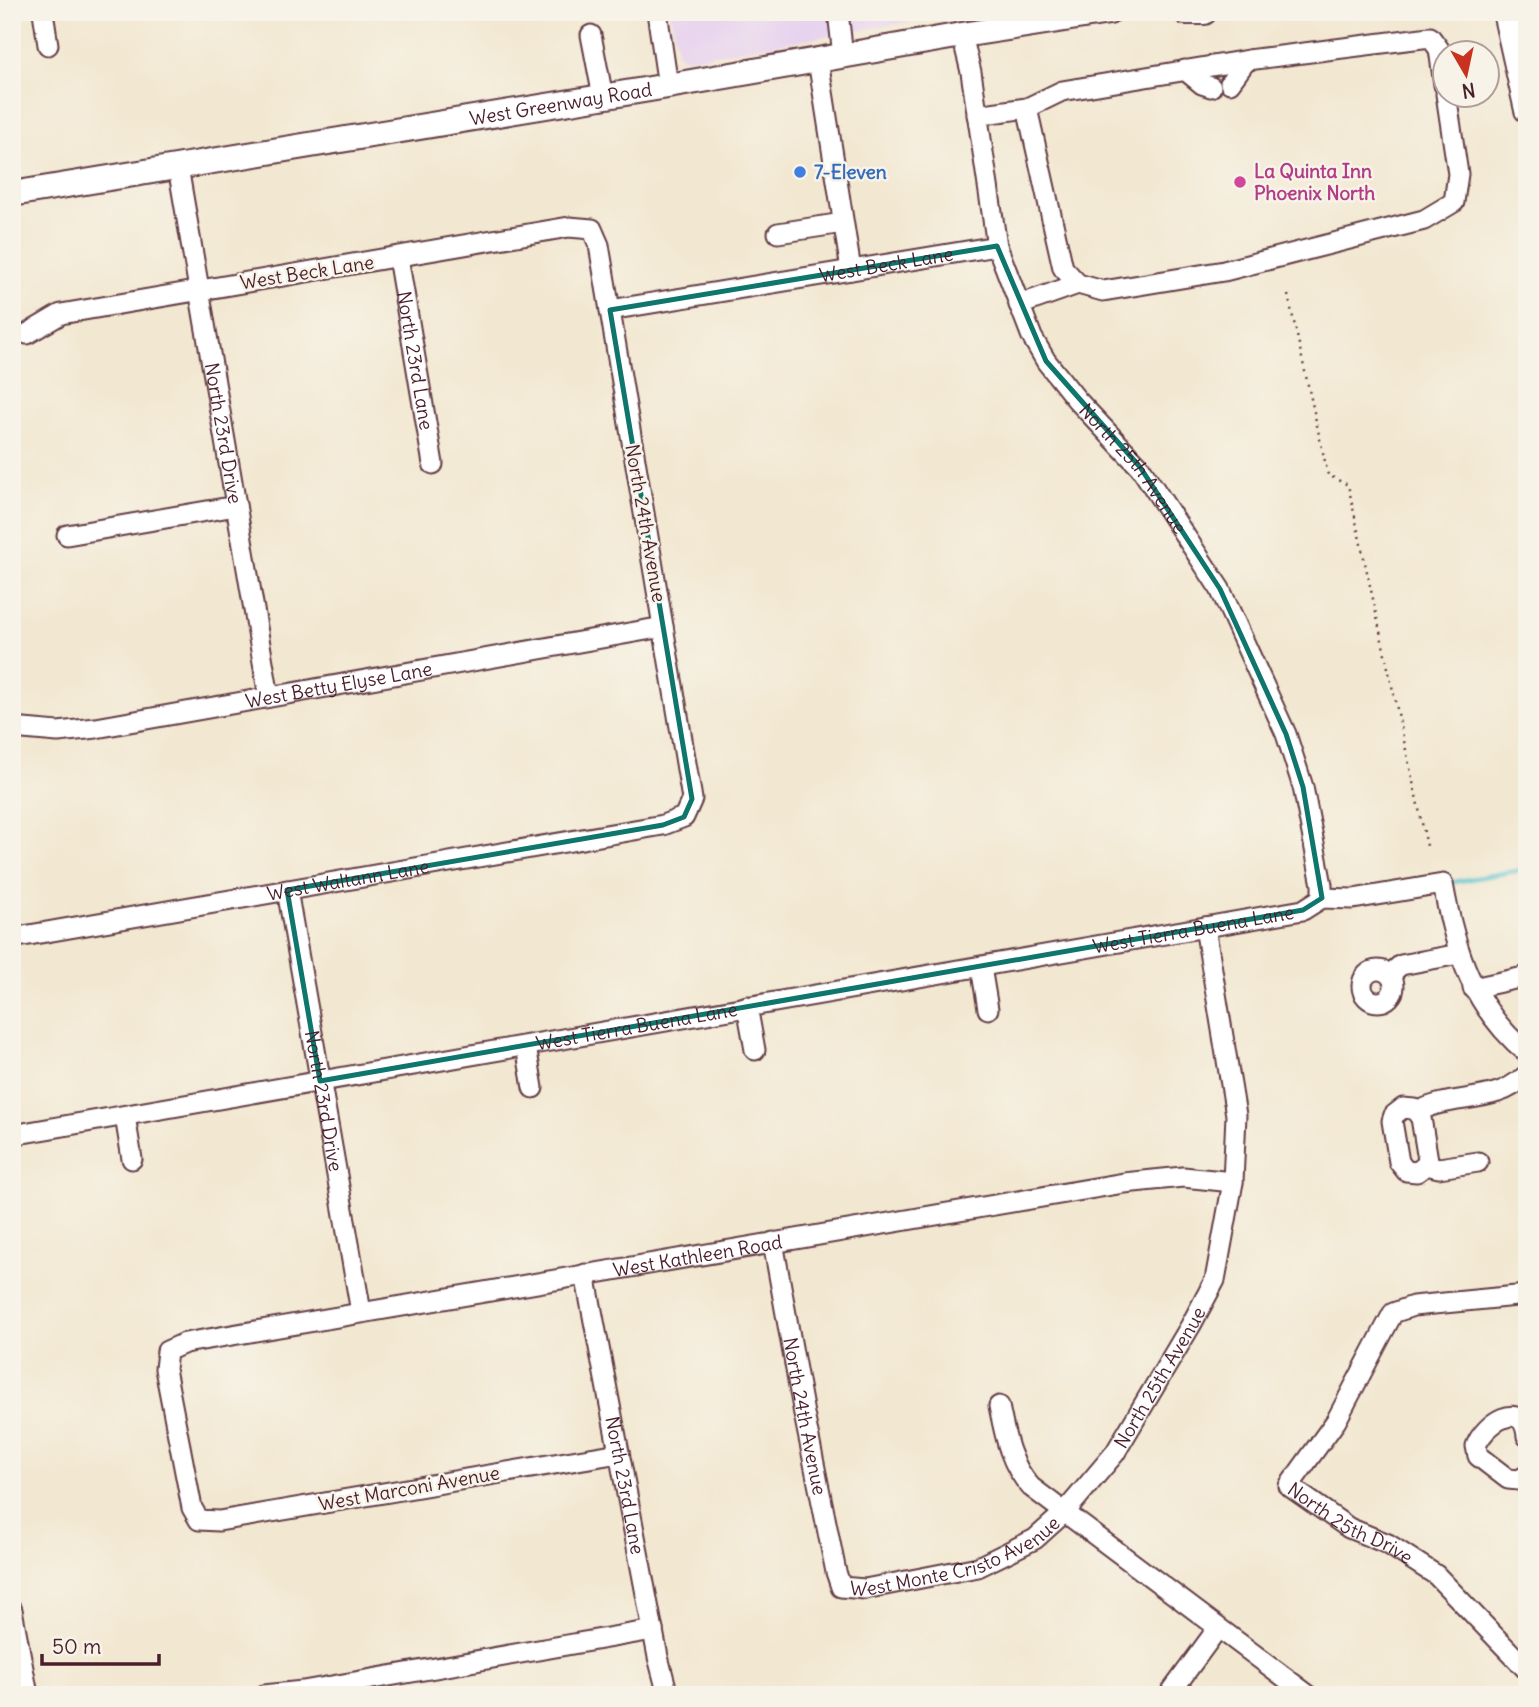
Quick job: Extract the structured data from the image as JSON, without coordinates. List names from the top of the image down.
{
  "streets": {
    "main road": ["West Greenway Road"],
    "street": [
      "West Beck Lane",
      "North 23rd Lane",
      "North 23rd Drive",
      "North 25th Avenue",
      "North 24th Avenue",
      "West Betty Elyse Lane",
      "West Waltann Lane",
      "West Tierra Buena Lane",
      "West Kathleen Road",
      "West Marconi Avenue",
      "North 25th Drive",
      "West Monte Cristo Avenue"
    ]
  },
  "crossings": [
    ["West Greenway Road", "North 23rd Drive"],
    ["West Greenway Road", "North 25th Avenue"],
    ["West Beck Lane", "North 23rd Lane"],
    ["West Beck Lane", "North 23rd Drive"],
    ["West Beck Lane", "North 25th Avenue"],
    ["West Beck Lane", "North 24th Avenue"],
    ["North 23rd Lane", "West Kathleen Road"],
    ["North 23rd Lane", "West Marconi Avenue"],
    ["North 23rd Drive", "West Betty Elyse Lane"],
    ["North 23rd Drive", "West Waltann Lane"],
    ["North 23rd Drive", "West Tierra Buena Lane"],
    ["North 23rd Drive", "West Kathleen Road"],
    ["North 25th Avenue", "West Tierra Buena Lane"],
    ["North 25th Avenue", "West Kathleen Road"],
    ["North 25th Avenue", "West Monte Cristo Avenue"],
    ["North 24th Avenue", "West Betty Elyse Lane"],
    ["North 24th Avenue", "West Waltann Lane"],
    ["North 24th Avenue", "West Kathleen Road"],
    ["North 24th Avenue", "West Monte Cristo Avenue"],
    ["West Kathleen Road", "West Marconi Avenue"]
  ],
  "places": ["7-Eleven", "La Quinta Inn Phoenix North"],
  "scale_bar": "50 m",
  "north": "bottom"
}
